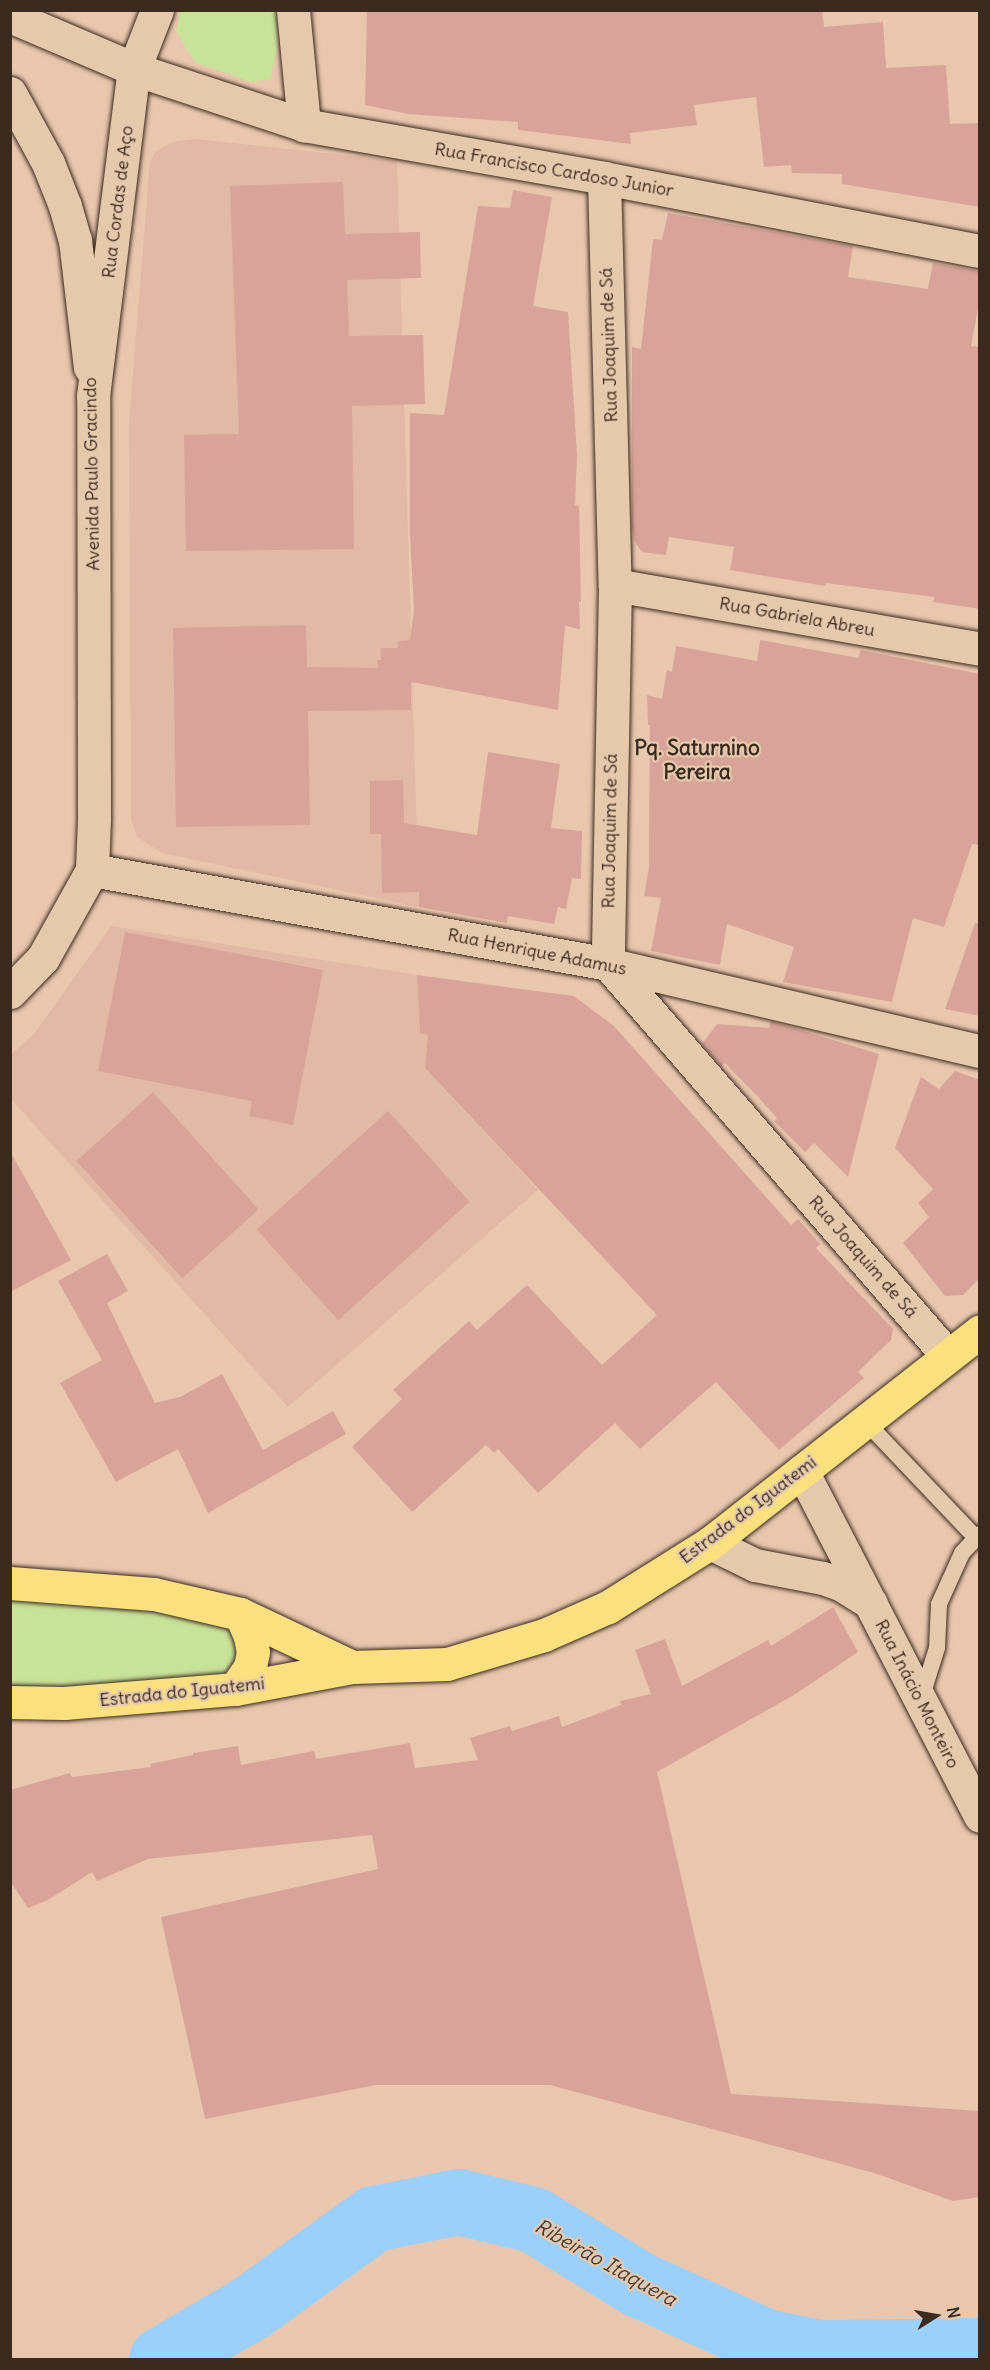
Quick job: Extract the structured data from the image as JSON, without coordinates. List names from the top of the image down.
{
  "streets": {
    "main road": ["Estrada do Iguatemi"],
    "street": [
      "Rua Francisco Cardoso Junior",
      "Rua Cordas de Aço",
      "Rua Joaquim de Sá",
      "Avenida Paulo Gracindo",
      "Rua Gabriela Abreu",
      "Rua Henrique Adamus",
      "Rua Inácio Monteiro"
    ]
  },
  "crossings": [
    ["Rua Francisco Cardoso Junior", "Rua Cordas de Aço"],
    ["Rua Francisco Cardoso Junior", "Rua Joaquim de Sá"],
    ["Rua Cordas de Aço", "Avenida Paulo Gracindo"],
    ["Rua Joaquim de Sá", "Rua Gabriela Abreu"],
    ["Rua Joaquim de Sá", "Rua Henrique Adamus"],
    ["Rua Joaquim de Sá", "Estrada do Iguatemi"],
    ["Avenida Paulo Gracindo", "Rua Henrique Adamus"],
    ["Estrada do Iguatemi", "Rua Inácio Monteiro"]
  ],
  "districts": ["Pq. Saturnino Pereira"],
  "water": ["Ribeirão Itaquera"],
  "north": "right"
}
